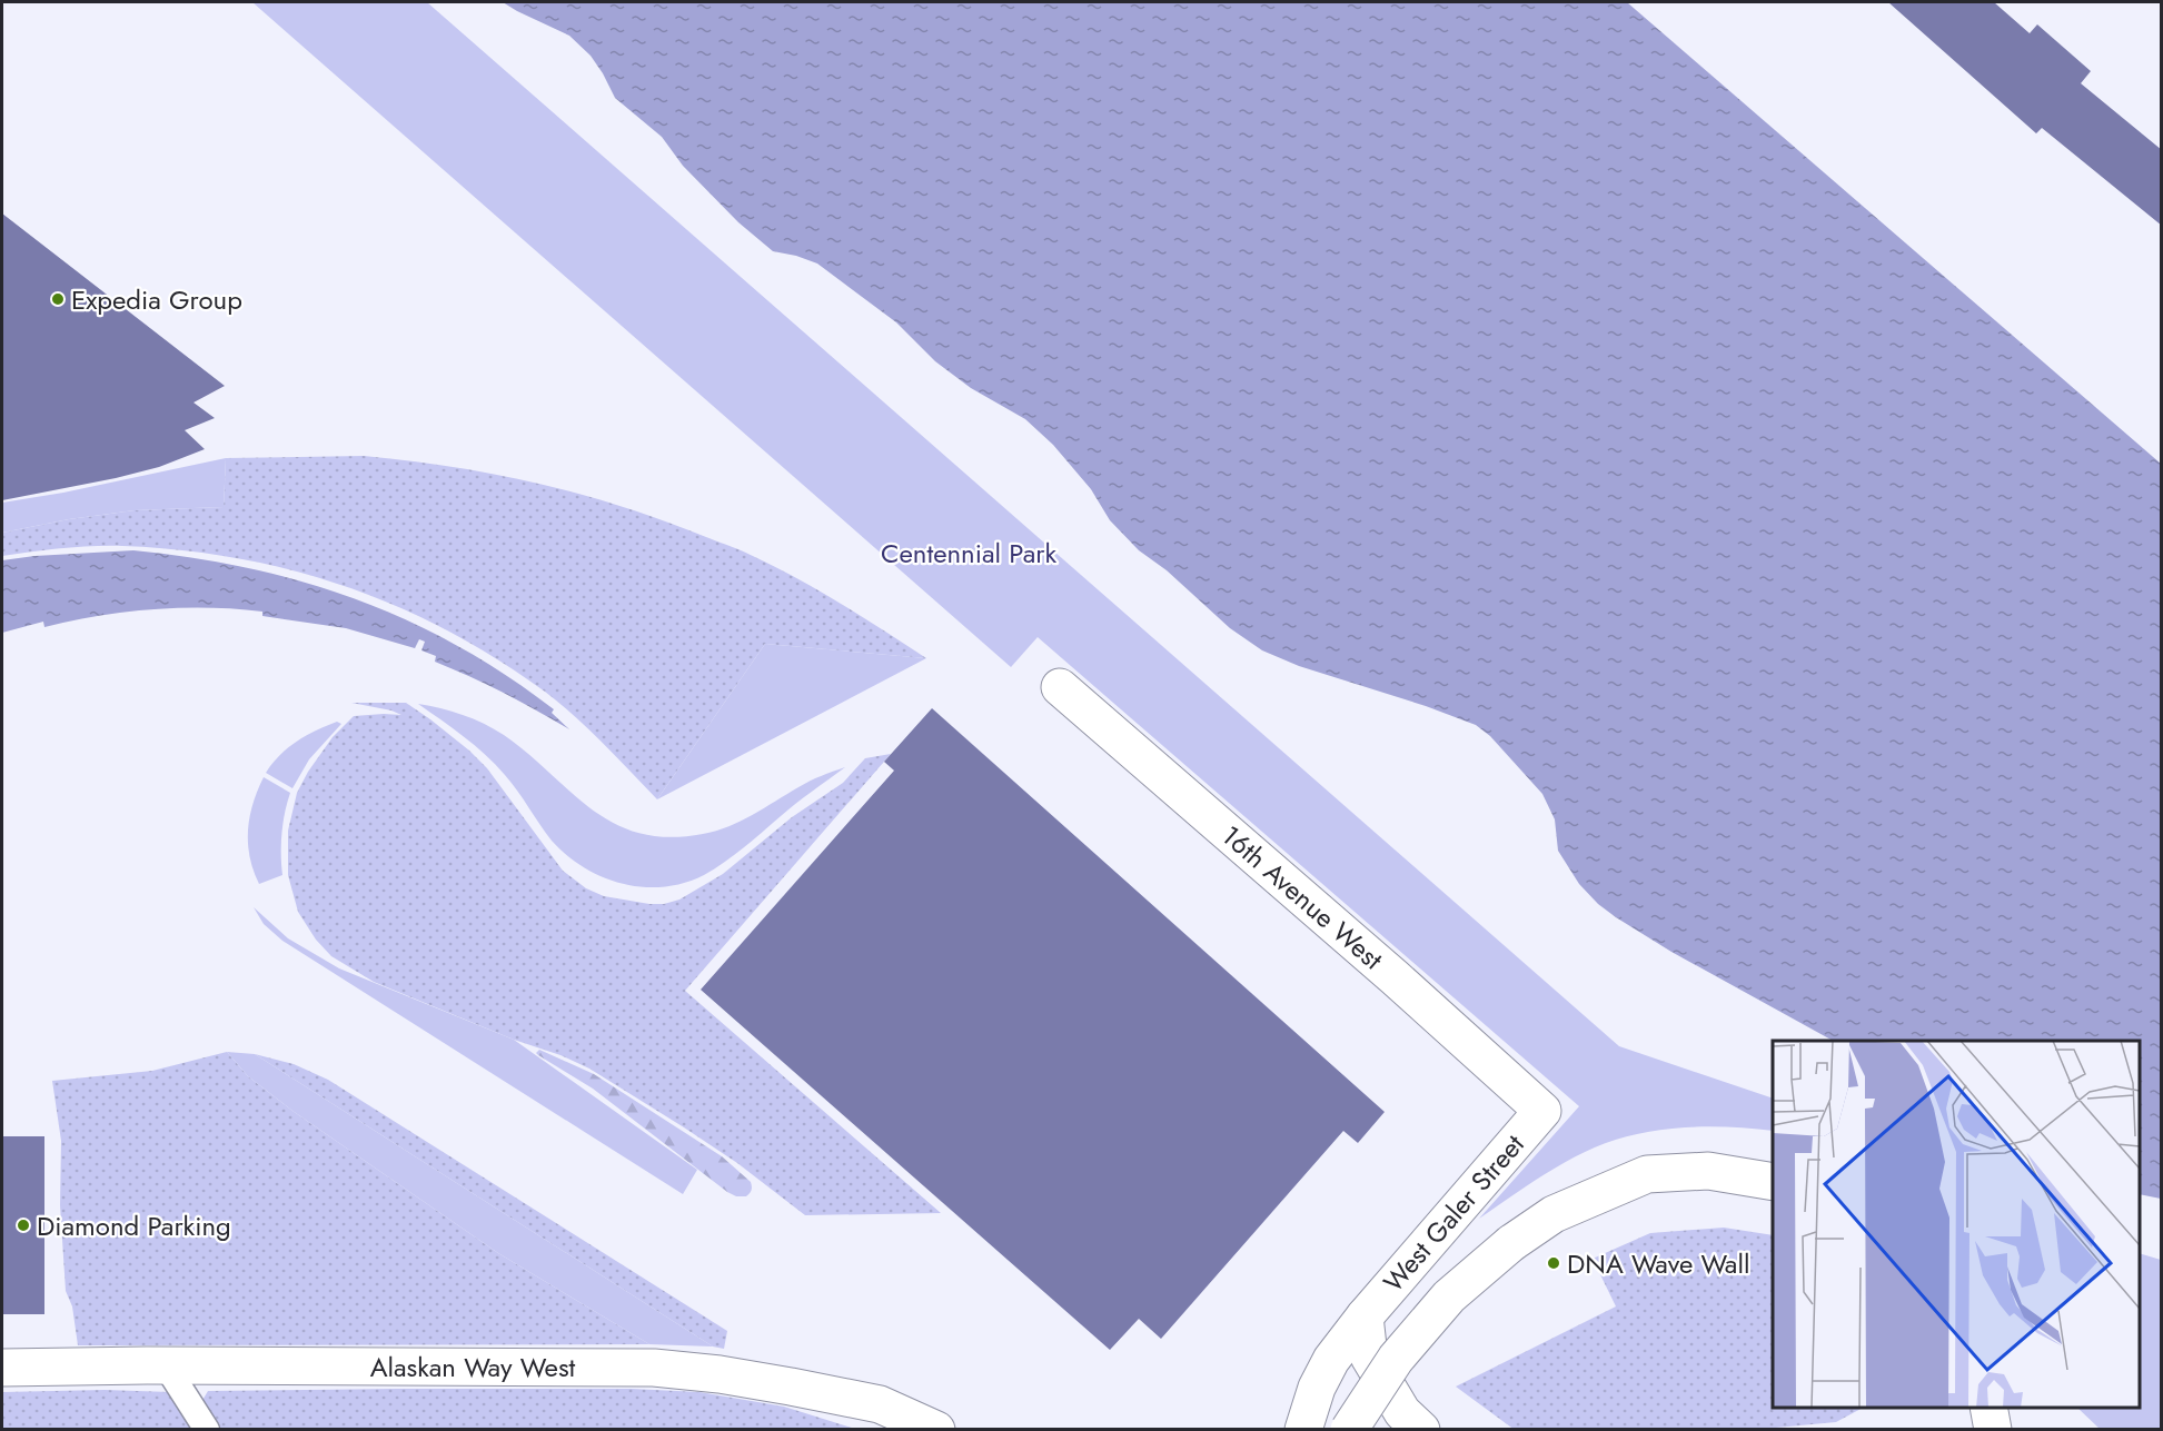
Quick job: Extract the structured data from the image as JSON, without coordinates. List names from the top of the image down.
{
  "streets": {
    "street": ["16th Avenue West", "West Galer Street", "Alaskan Way West"]
  },
  "crossings": [
    ["16th Avenue West", "West Galer Street"]
  ],
  "parks": ["Centennial Park"],
  "places": ["Expedia Group", "Diamond Parking", "DNA Wave Wall"]
}
